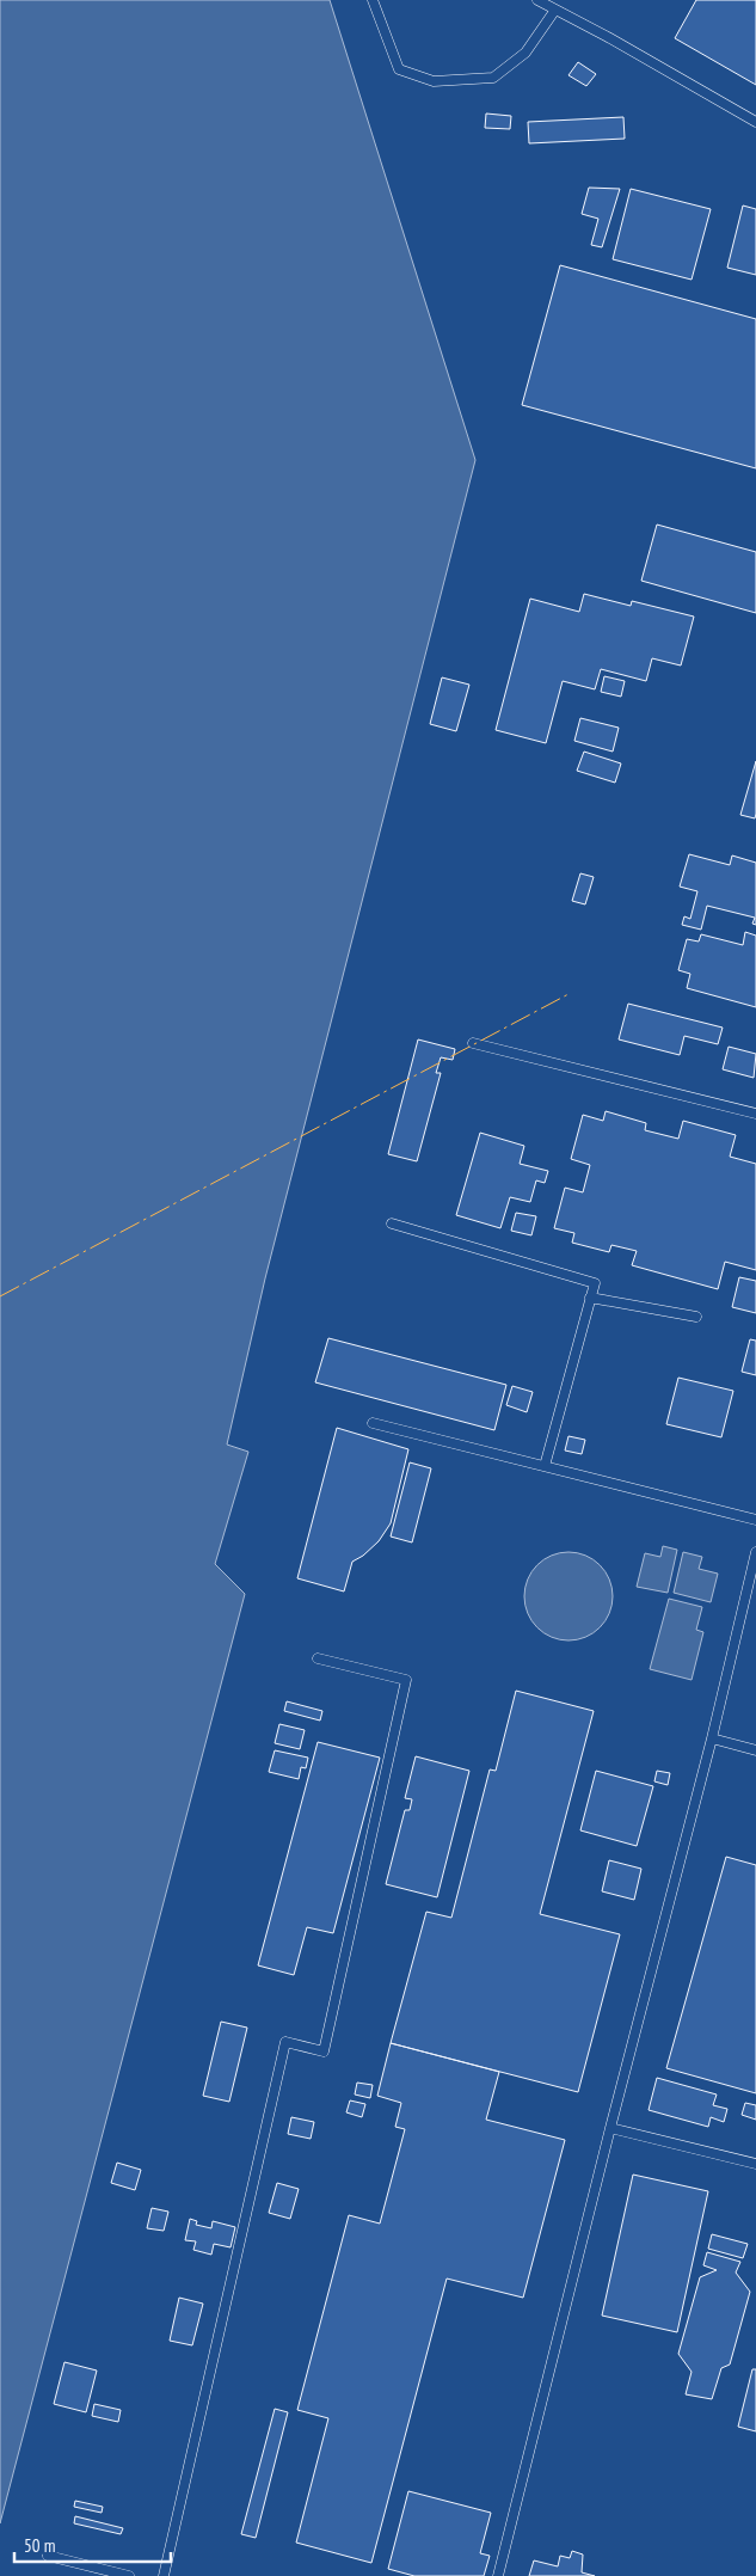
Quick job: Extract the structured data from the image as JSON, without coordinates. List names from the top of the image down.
{
  "scale_bar": "50 m"
}
